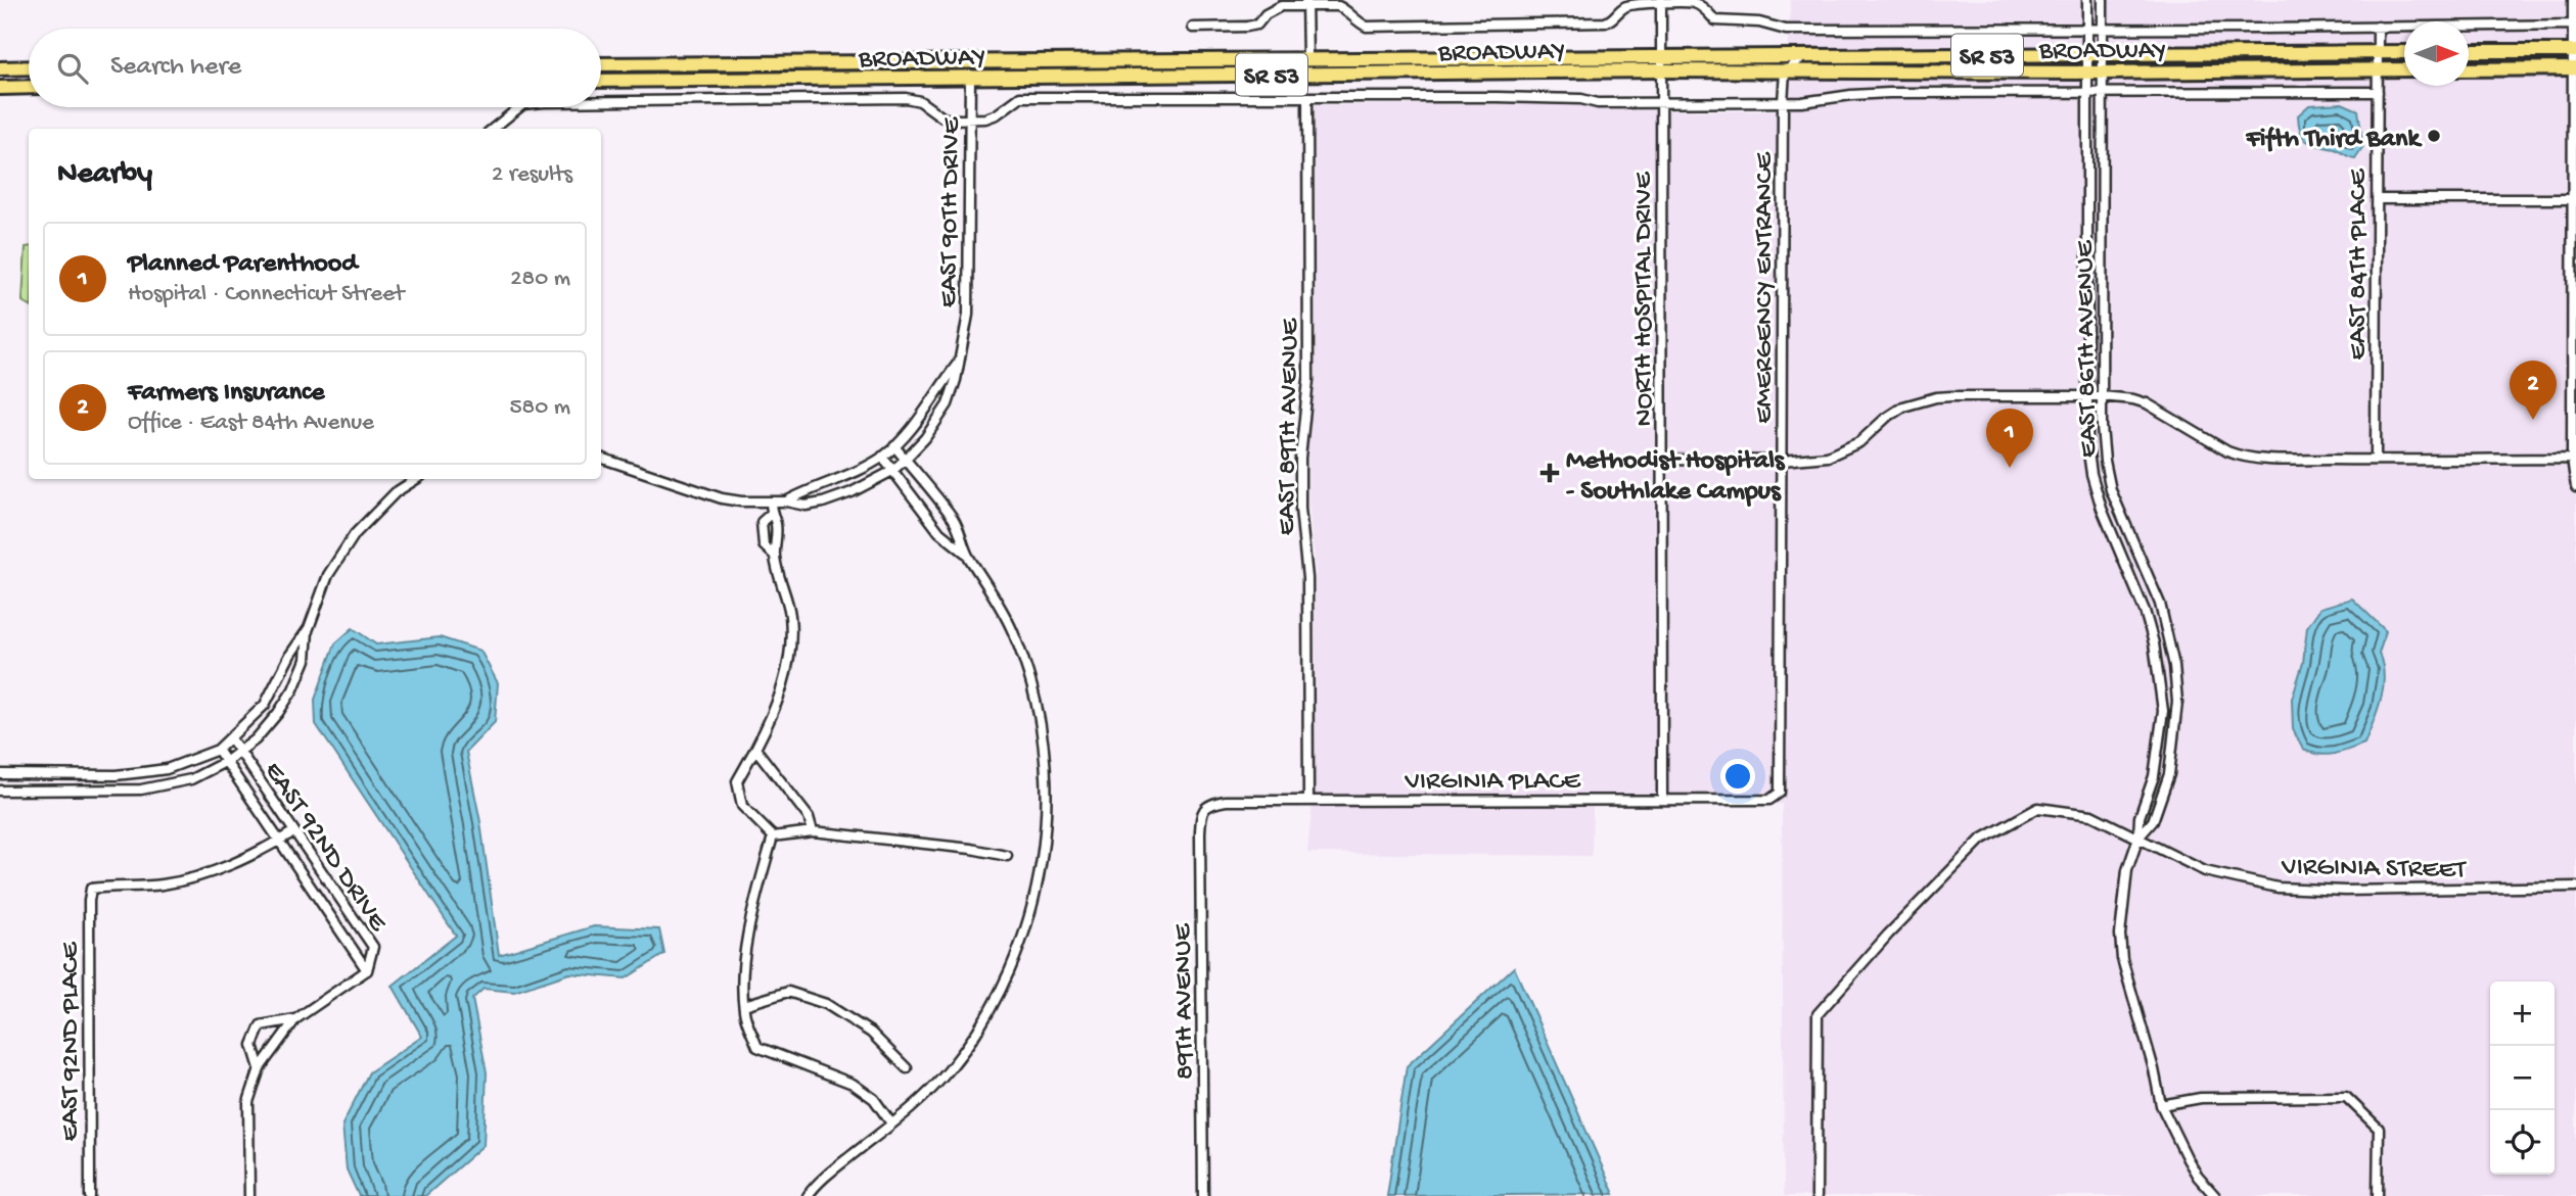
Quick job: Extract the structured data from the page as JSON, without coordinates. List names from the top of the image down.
{
  "streets": {
    "main road": ["BROADWAY", "SR 53"],
    "street": [
      "EAST 90TH DRIVE",
      "EAST 84TH PLACE",
      "EMERGENCY ENTRANCE",
      "NORTH HOSPITAL DRIVE",
      "EAST 86TH AVENUE",
      "EAST 89TH AVENUE",
      "VIRGINIA PLACE",
      "EAST 92ND DRIVE",
      "VIRGINIA STREET",
      "89TH AVENUE",
      "EAST 92ND PLACE"
    ]
  },
  "crossings": [
    ["BROADWAY", "EAST 90TH DRIVE"],
    ["BROADWAY", "EAST 84TH PLACE"],
    ["BROADWAY", "EMERGENCY ENTRANCE"],
    ["BROADWAY", "NORTH HOSPITAL DRIVE"],
    ["BROADWAY", "EAST 86TH AVENUE"],
    ["EMERGENCY ENTRANCE", "VIRGINIA PLACE"],
    ["NORTH HOSPITAL DRIVE", "VIRGINIA PLACE"],
    ["EAST 86TH AVENUE", "VIRGINIA STREET"],
    ["EAST 89TH AVENUE", "VIRGINIA PLACE"],
    ["VIRGINIA PLACE", "89TH AVENUE"],
    ["EAST 92ND DRIVE", "EAST 92ND PLACE"]
  ],
  "places": {
    "other": ["Fifth Third Bank"],
    "health": ["Methodist Hospitals - Southlake Campus"]
  },
  "north": "right",
  "page": {
    "search": "Search here",
    "heading": ["Nearby", "2 results"],
    "list": [
      {
        "mark": "1",
        "name": "Planned Parenthood",
        "note": "Hospital · Connecticut Street",
        "value": "280 m"
      },
      {
        "mark": "2",
        "name": "Farmers Insurance",
        "note": "Office · East 84th Avenue",
        "value": "580 m"
      }
    ],
    "pins": ["2", "1"],
    "map_buttons": ["+", "−"]
  }
}
